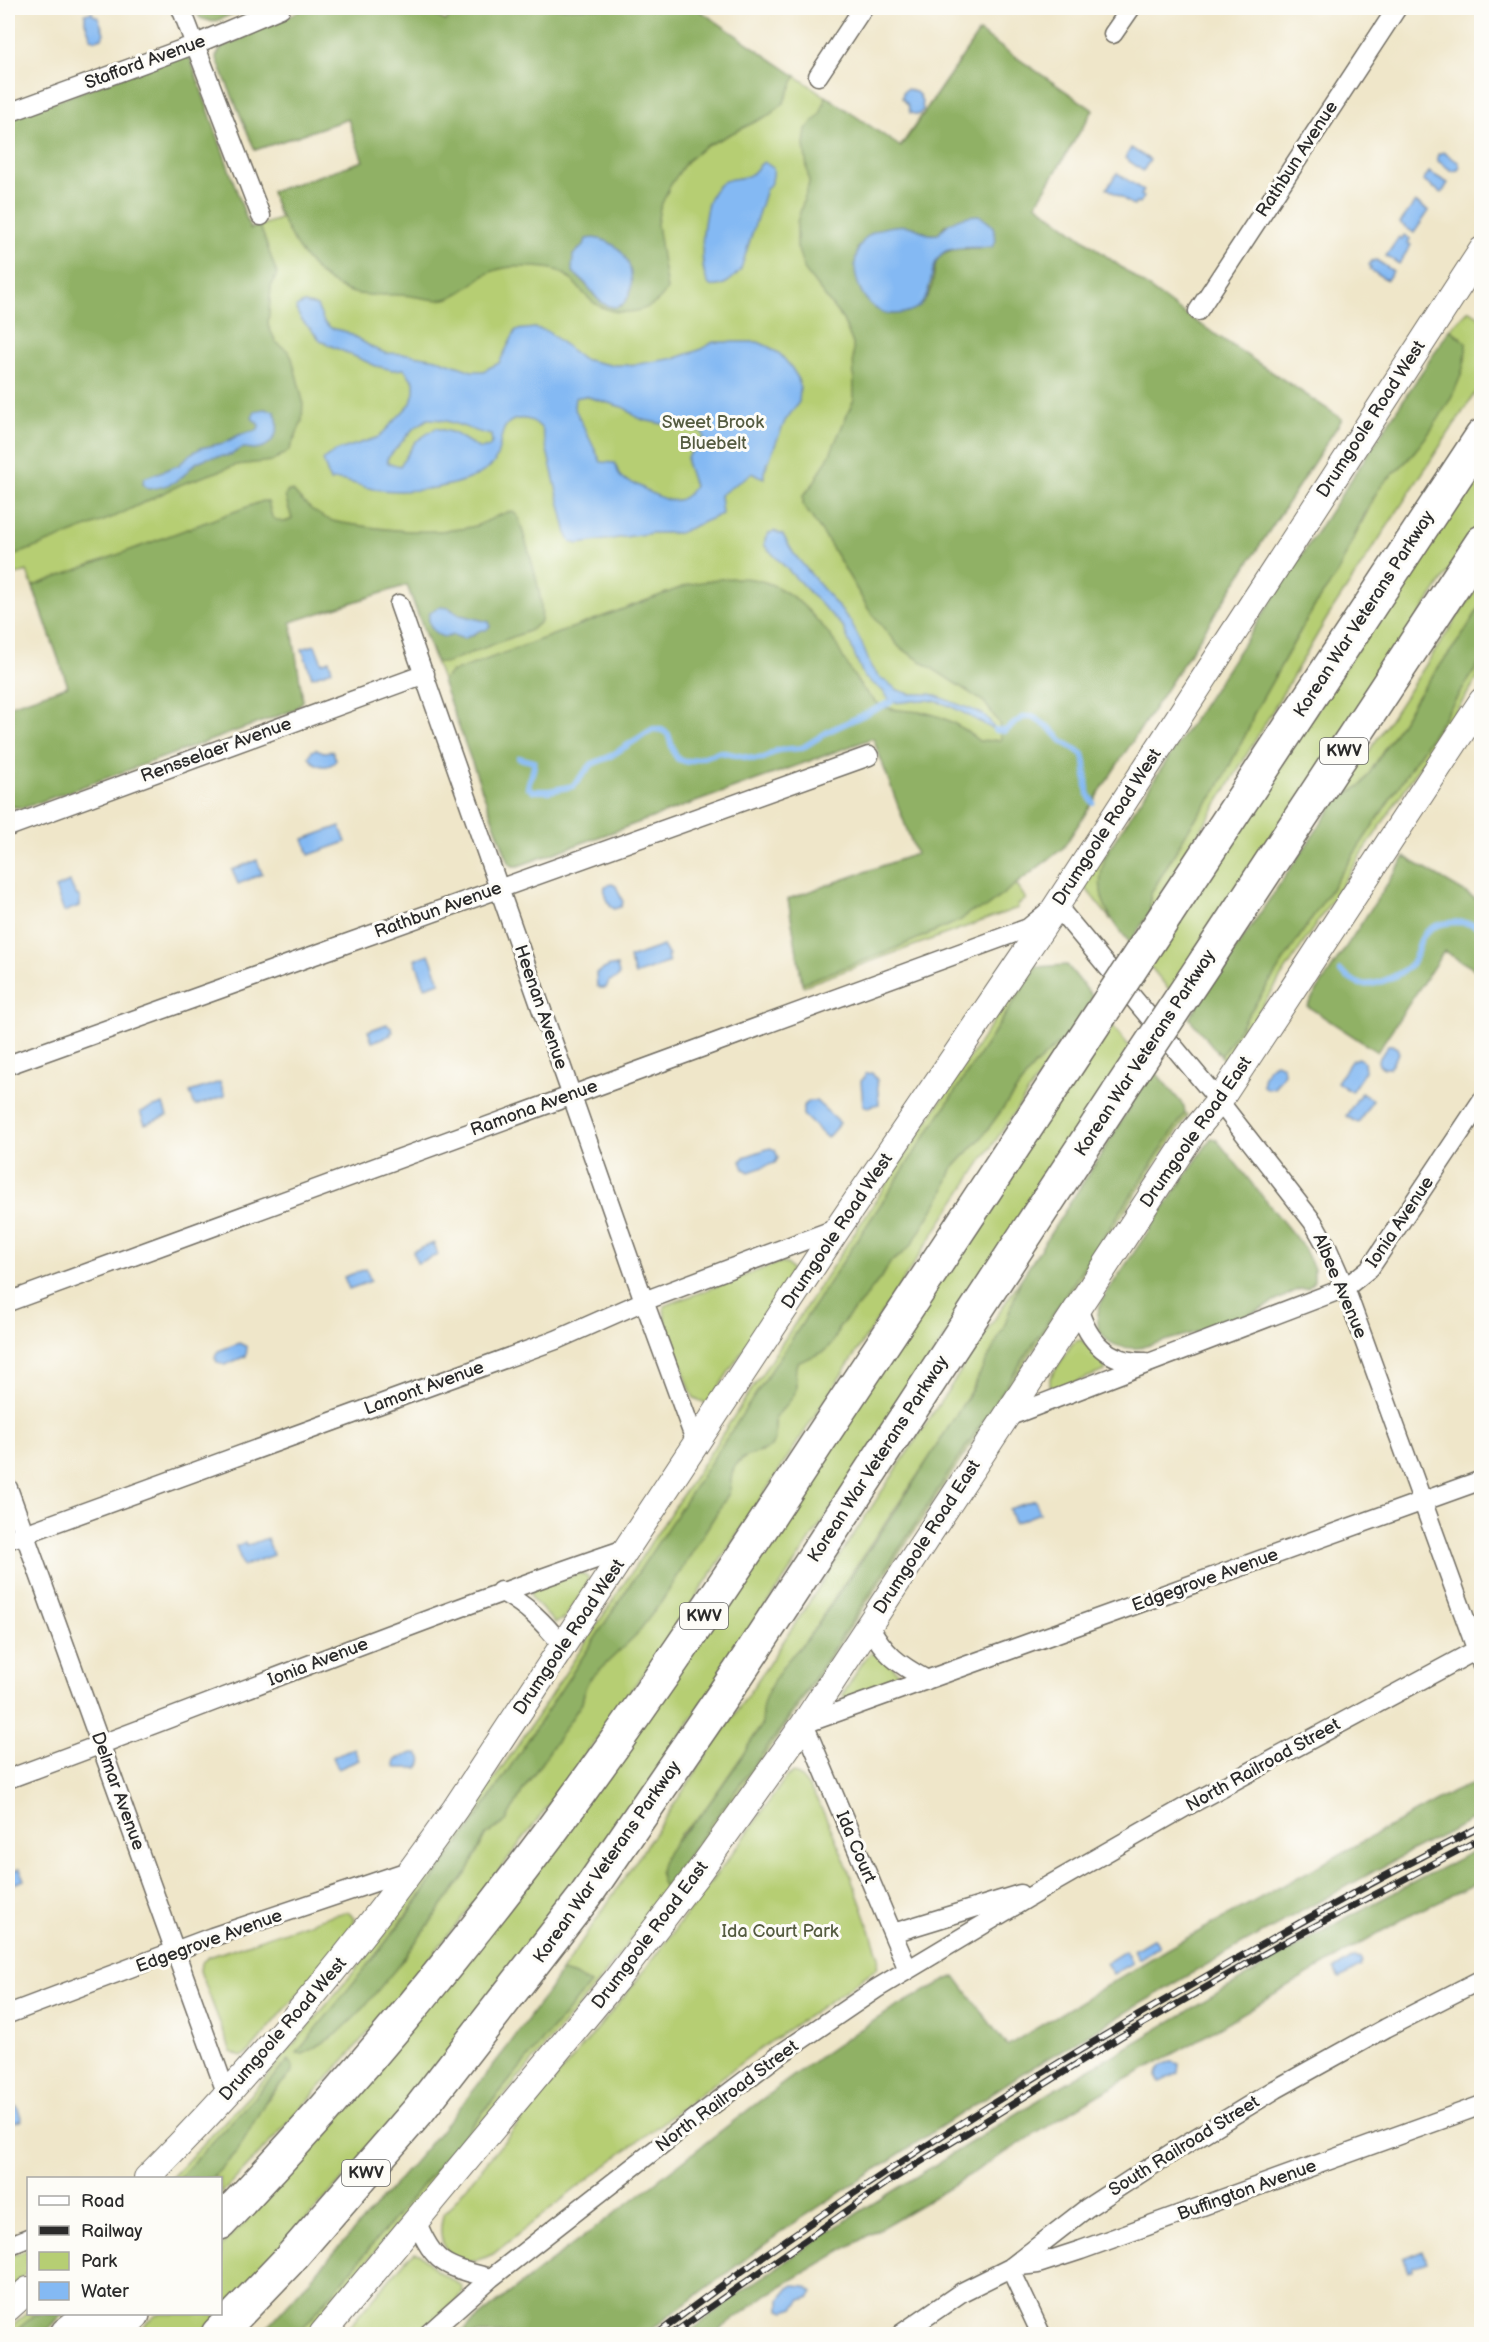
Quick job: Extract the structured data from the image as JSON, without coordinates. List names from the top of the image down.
{
  "streets": {
    "highway": ["Korean War Veterans Parkway", "KWV"],
    "main road": ["Drumgoole Road West", "Drumgoole Road East"],
    "street": [
      "Stafford Avenue",
      "Rathbun Avenue",
      "Rensselaer Avenue",
      "Heenan Avenue",
      "Ramona Avenue",
      "Ionia Avenue",
      "Albee Avenue",
      "Lamont Avenue",
      "Edgegrove Avenue",
      "North Railroad Street",
      "Delmar Avenue",
      "Ida Court",
      "South Railroad Street",
      "Buffington Avenue"
    ]
  },
  "crossings": [
    ["Rathbun Avenue", "Heenan Avenue"],
    ["Drumgoole Road West", "Heenan Avenue"],
    ["Drumgoole Road West", "Ramona Avenue"],
    ["Drumgoole Road West", "Ionia Avenue"],
    ["Drumgoole Road West", "Albee Avenue"],
    ["Drumgoole Road West", "Lamont Avenue"],
    ["Drumgoole Road West", "Edgegrove Avenue"],
    ["Drumgoole Road West", "Delmar Avenue"],
    ["Rensselaer Avenue", "Heenan Avenue"],
    ["Heenan Avenue", "Ramona Avenue"],
    ["Heenan Avenue", "Lamont Avenue"],
    ["Ramona Avenue", "Albee Avenue"],
    ["Drumgoole Road East", "Ionia Avenue"],
    ["Drumgoole Road East", "Albee Avenue"],
    ["Drumgoole Road East", "Edgegrove Avenue"],
    ["Drumgoole Road East", "Ida Court"],
    ["Ionia Avenue", "Albee Avenue"],
    ["Ionia Avenue", "Delmar Avenue"],
    ["Albee Avenue", "Edgegrove Avenue"],
    ["Albee Avenue", "North Railroad Street"],
    ["Lamont Avenue", "Delmar Avenue"],
    ["Edgegrove Avenue", "Delmar Avenue"],
    ["Edgegrove Avenue", "Ida Court"],
    ["North Railroad Street", "Ida Court"],
    ["South Railroad Street", "Buffington Avenue"]
  ],
  "parks": ["Sweet Brook Bluebelt", "Ida Court Park"],
  "legend": [
    "Road",
    "Railway",
    "Park",
    "Water"
  ]
}
